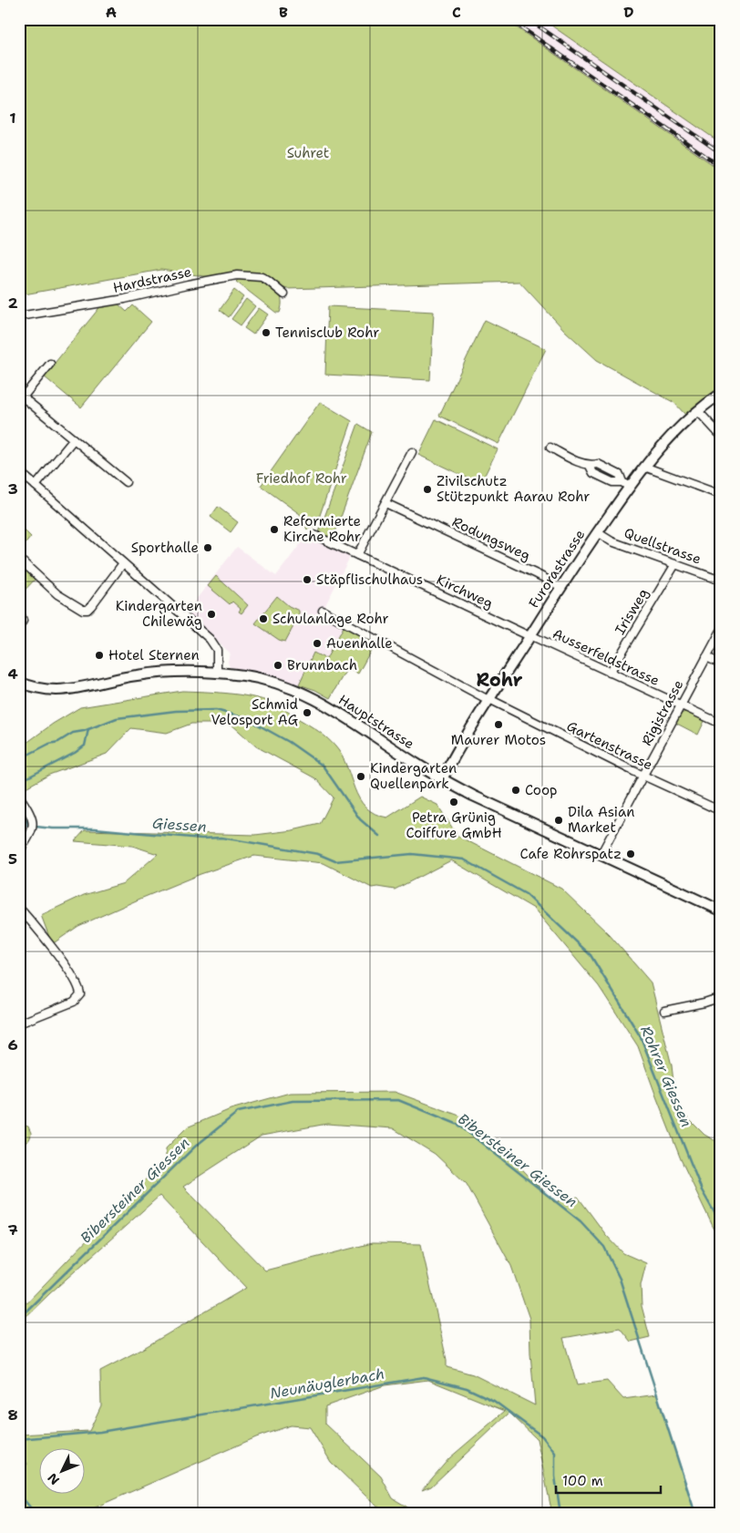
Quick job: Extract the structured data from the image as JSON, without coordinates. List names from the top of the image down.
{
  "streets": {
    "main road": ["Furorastrasse", "Hauptstrasse"],
    "street": [
      "Hardstrasse",
      "Rodungsweg",
      "Quellstrasse",
      "Kirchweg",
      "Irisweg",
      "Ausserfeldstrasse",
      "Rigistrasse",
      "Gartenstrasse"
    ]
  },
  "crossings": [
    ["Rodungsweg", "Furorastrasse"],
    ["Quellstrasse", "Furorastrasse"],
    ["Quellstrasse", "Irisweg"],
    ["Furorastrasse", "Kirchweg"],
    ["Furorastrasse", "Ausserfeldstrasse"],
    ["Furorastrasse", "Hauptstrasse"],
    ["Furorastrasse", "Gartenstrasse"],
    ["Kirchweg", "Ausserfeldstrasse"],
    ["Irisweg", "Ausserfeldstrasse"],
    ["Ausserfeldstrasse", "Rigistrasse"],
    ["Rigistrasse", "Hauptstrasse"],
    ["Rigistrasse", "Gartenstrasse"]
  ],
  "districts": ["Rohr"],
  "water": [
    "Giessen",
    "Rohrer Giessen",
    "Bibersteiner Giessen",
    "Neunäuglerbach"
  ],
  "parks": ["Suhret", "Friedhof Rohr"],
  "places": [
    "Tennisclub Rohr",
    "Zivilschutz Stützpunkt Aarau Rohr",
    "Reformierte Kirche Rohr",
    "Sporthalle",
    "Stäpflischulhaus",
    "Kindergarten Chilewäg",
    "Schulanlage Rohr",
    "Auenhalle",
    "Hotel Sternen",
    "Brunnbach",
    "Schmid Velosport AG",
    "Maurer Motos",
    "Kindergarten Quellenpark",
    "Coop",
    "Petra Grünig Coiffure GmbH",
    "Dila Asian Market",
    "Cafe Rohrspatz"
  ],
  "scale_bar": "100 m",
  "north": "bottom left",
  "grid": {
    "columns": [
      "A",
      "B",
      "C",
      "D"
    ],
    "rows": [
      "1",
      "2",
      "3",
      "4",
      "5",
      "6",
      "7",
      "8"
    ]
  }
}
